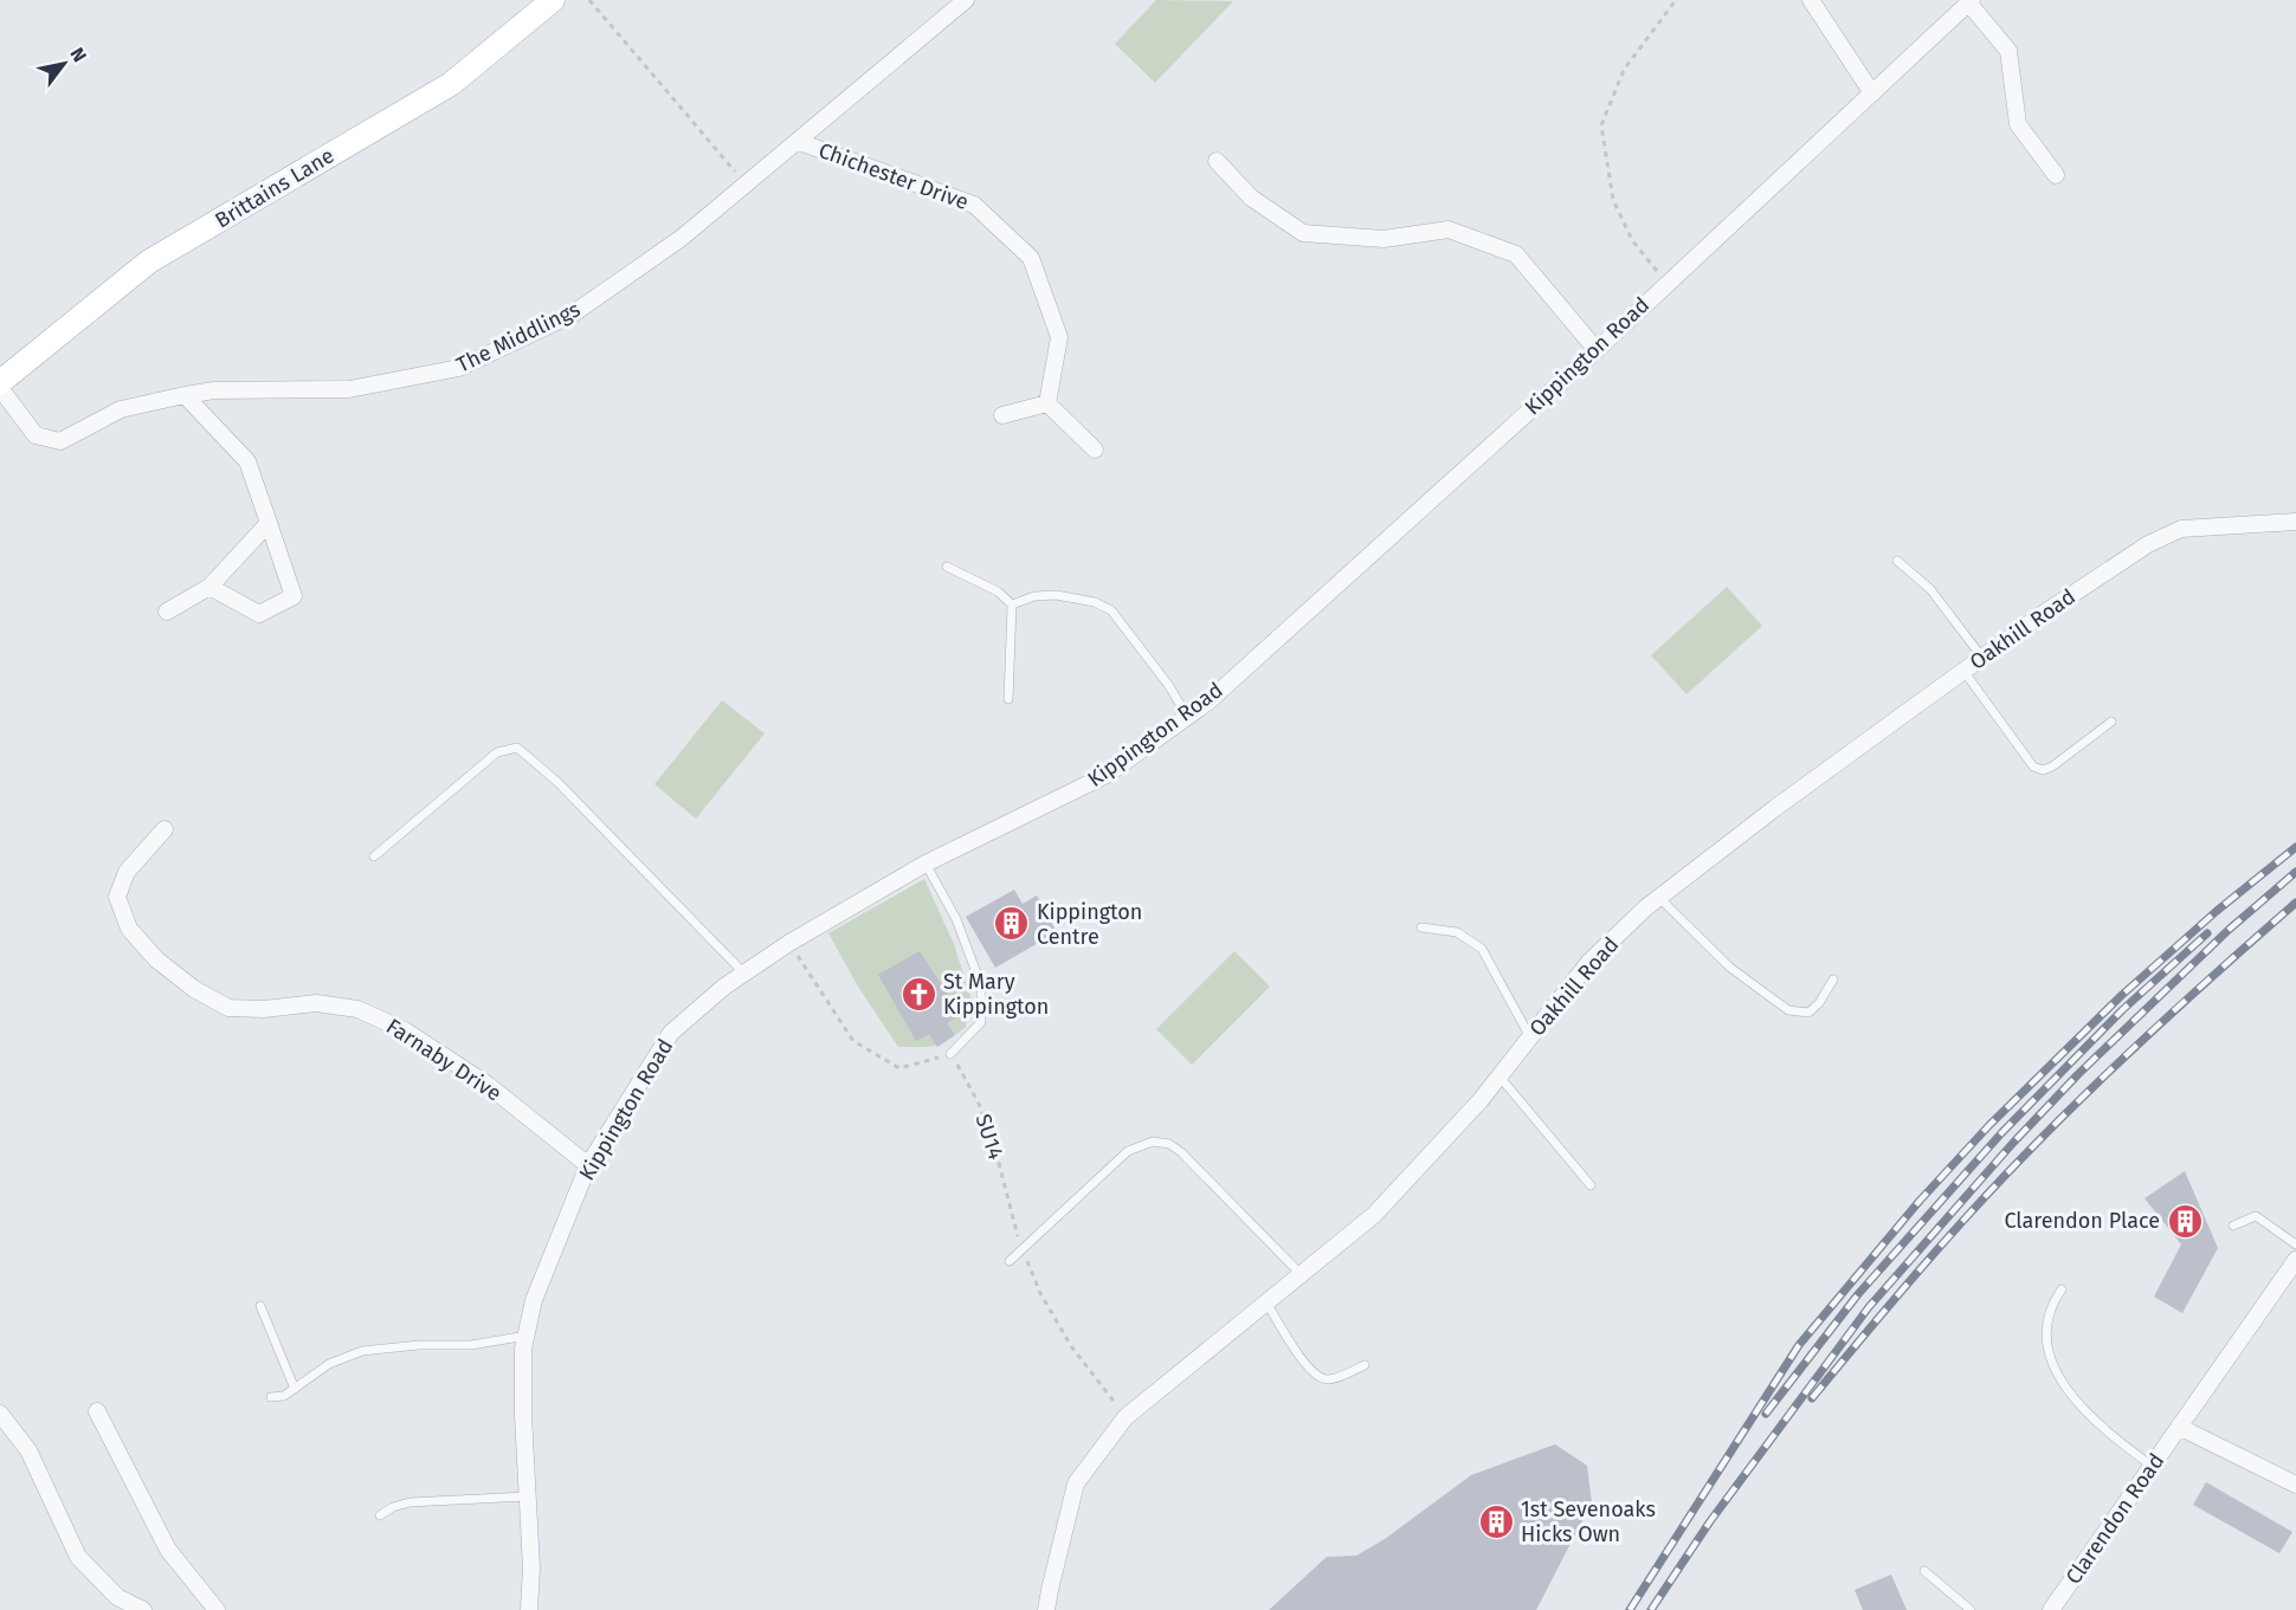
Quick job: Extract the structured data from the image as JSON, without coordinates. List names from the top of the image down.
{
  "streets": {
    "street": [
      "Chichester Drive",
      "Brittains Lane",
      "The Middlings",
      "Kippington Road",
      "Oakhill Road",
      "Farnaby Drive",
      "Clarendon Road"
    ],
    "path": ["SU14"]
  },
  "crossings": [
    ["Chichester Drive", "The Middlings"],
    ["Kippington Road", "Farnaby Drive"],
    ["Oakhill Road", "SU14"]
  ],
  "places": {
    "building": ["Kippington Centre", "Clarendon Place", "1st Sevenoaks Hicks Own"],
    "church": ["St Mary Kippington"]
  },
  "north": "top right"
}
